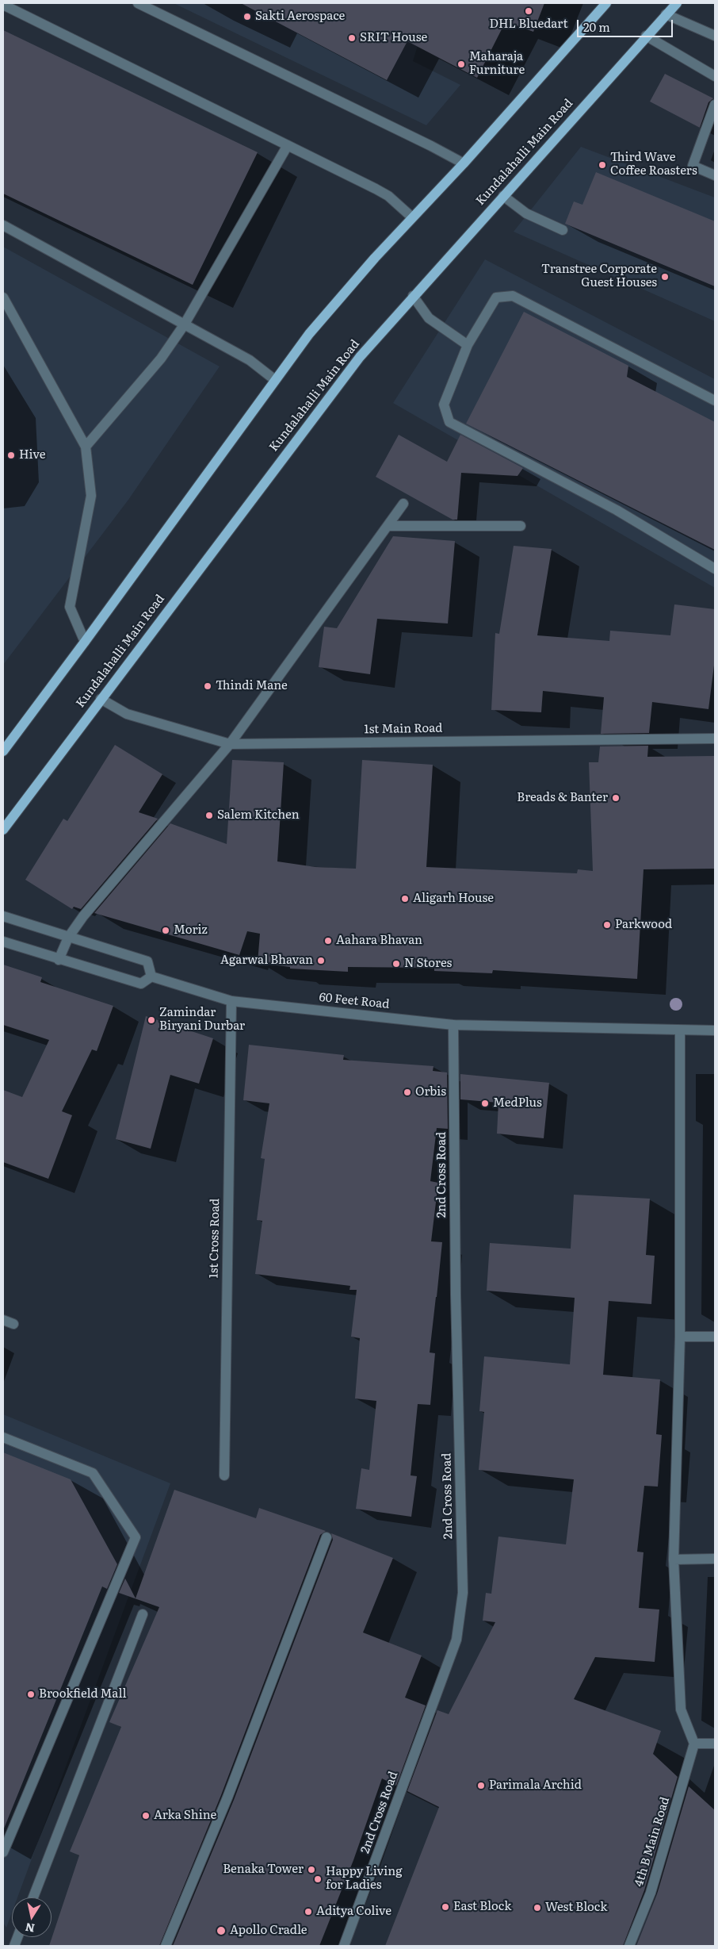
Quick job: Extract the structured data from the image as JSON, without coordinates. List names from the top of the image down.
{
  "streets": {
    "main road": ["Kundalahalli Main Road"],
    "street": [
      "1st Main Road",
      "60 Feet Road",
      "2nd Cross Road",
      "1st Cross Road",
      "4th B Main Road"
    ]
  },
  "crossings": [
    ["Kundalahalli Main Road", "1st Main Road"],
    ["60 Feet Road", "2nd Cross Road"],
    ["60 Feet Road", "1st Cross Road"]
  ],
  "places": [
    "DHL Bluedart",
    "Sakti Aerospace",
    "SRIT House",
    "Maharaja Furniture",
    "Third Wave Coffee Roasters",
    "Transtree Corporate Guest Houses",
    "Hive",
    "Thindi Mane",
    "Breads & Banter",
    "Salem Kitchen",
    "Aligarh House",
    "Parkwood",
    "Moriz",
    "Aahara Bhavan",
    "Agarwal Bhavan",
    "N Stores",
    "Zamindar Biryani Durbar",
    "Orbis",
    "MedPlus",
    "Brookfield Mall",
    "Parimala Archid",
    "Arka Shine",
    "Benaka Tower",
    "Happy Living for Ladies",
    "East Block",
    "West Block",
    "Aditya Colive",
    "Apollo Cradle"
  ],
  "scale_bar": "20 m",
  "north": "bottom"
}
